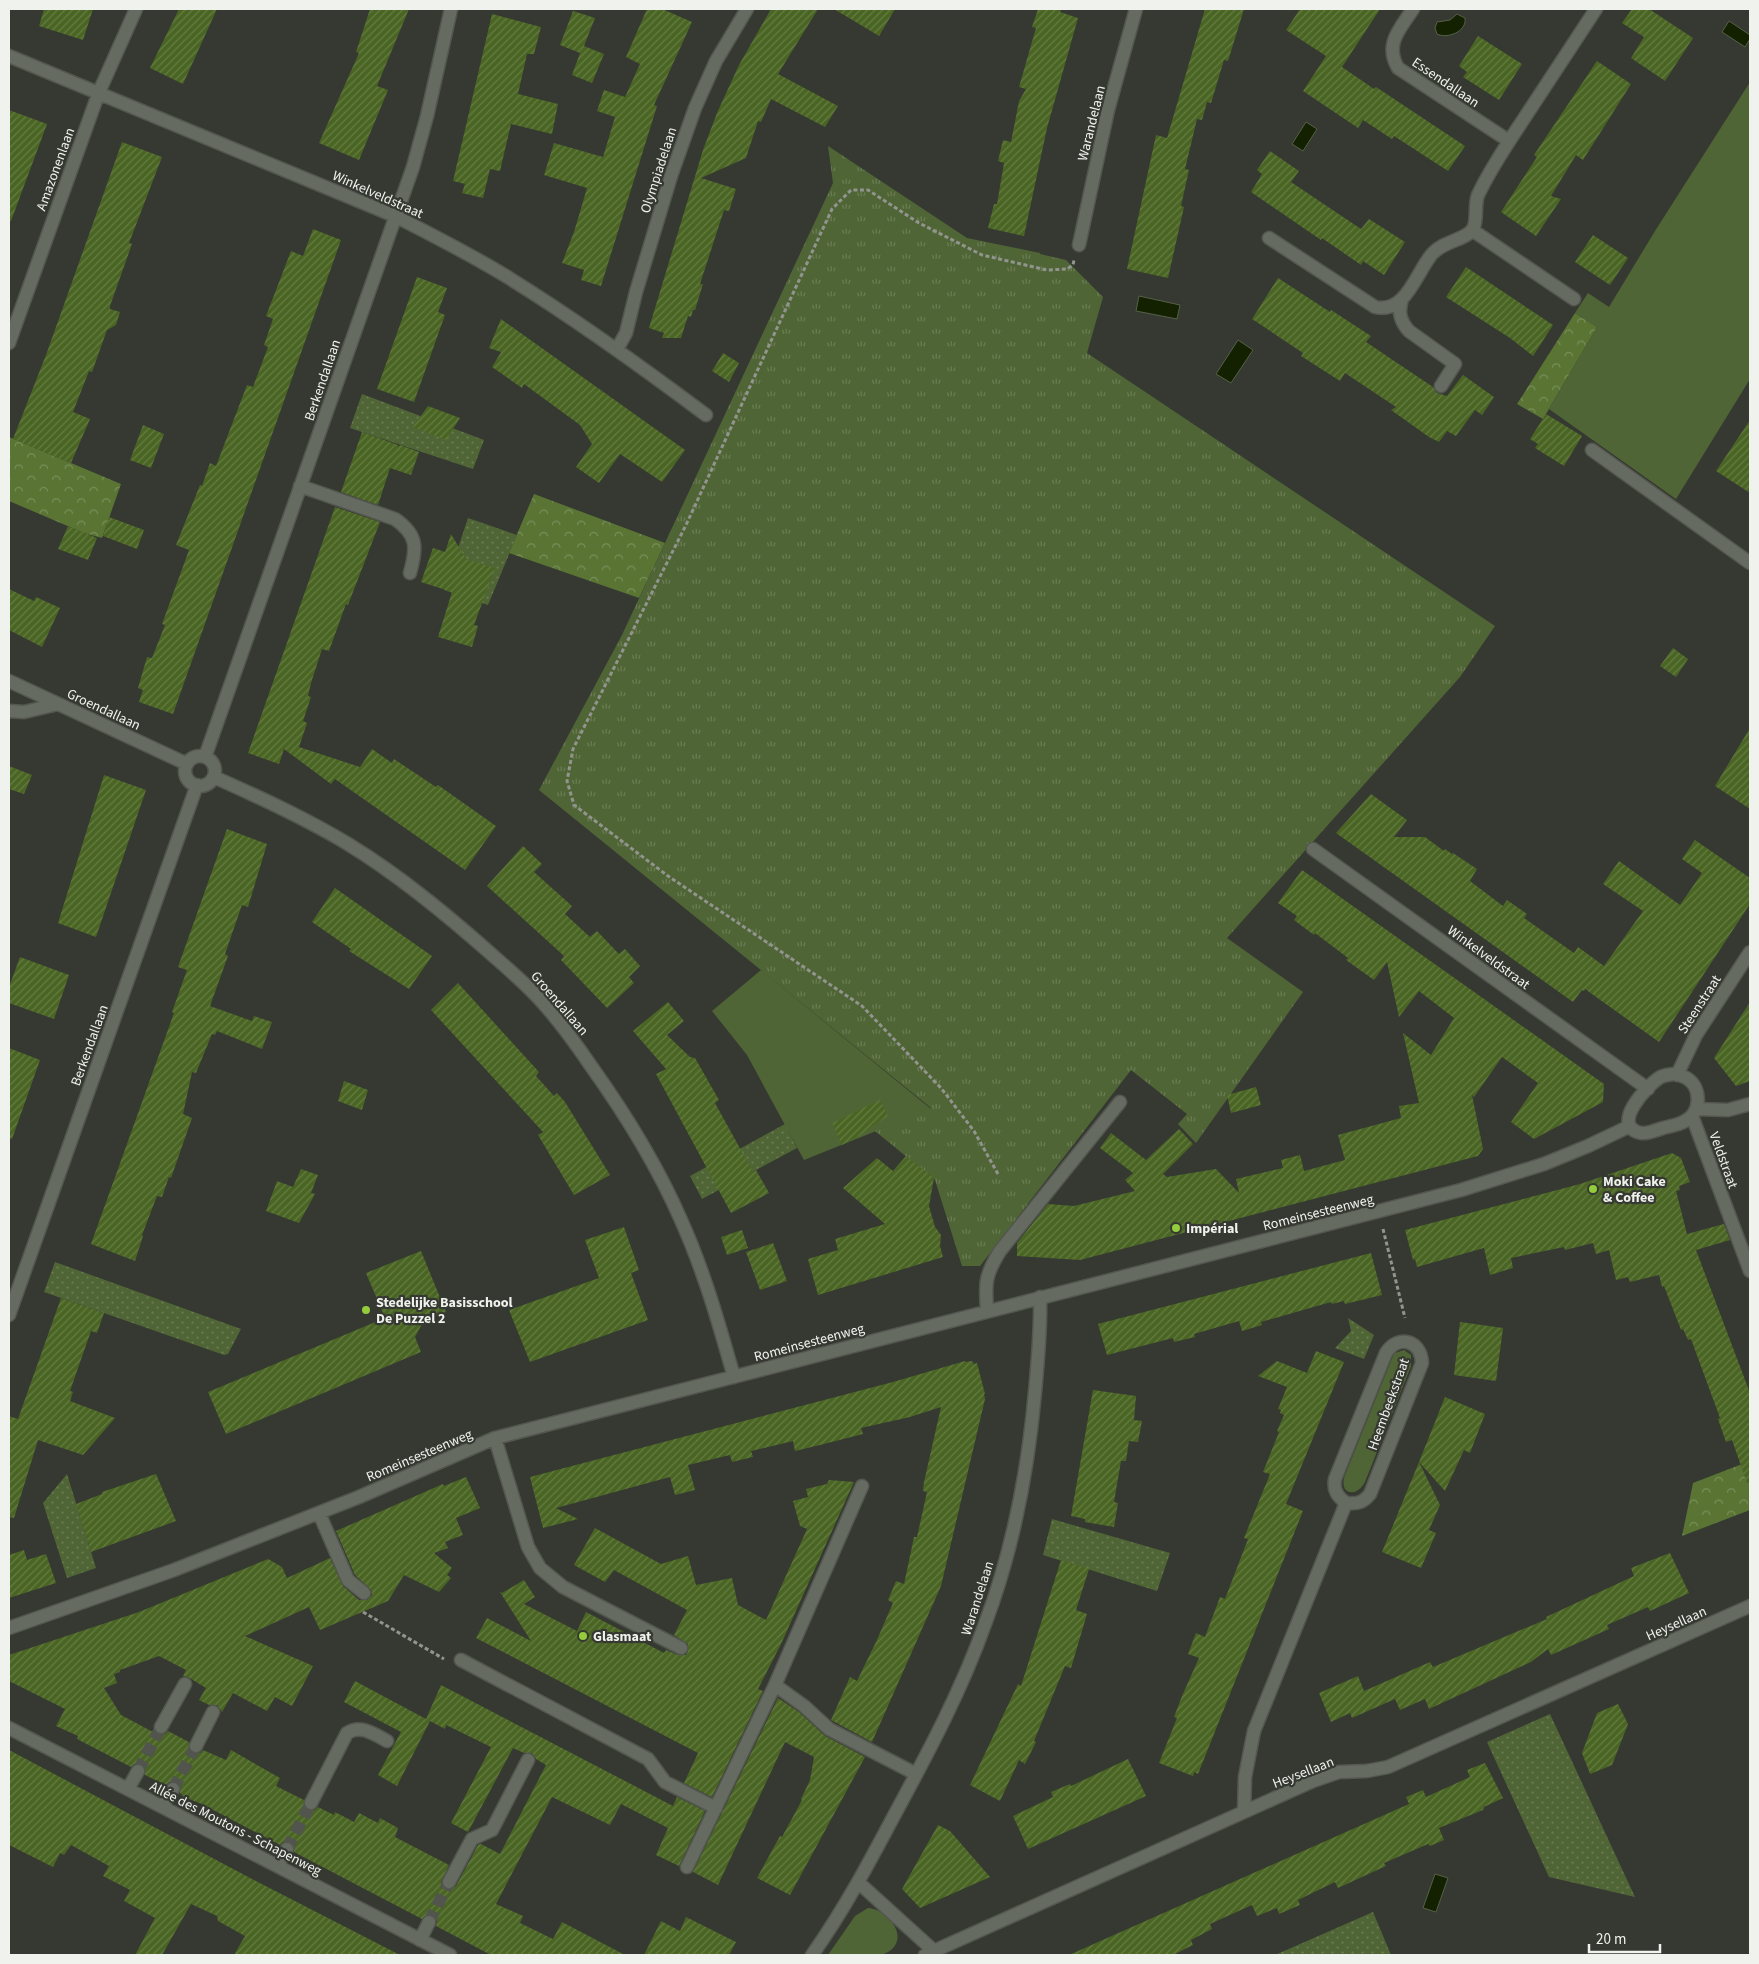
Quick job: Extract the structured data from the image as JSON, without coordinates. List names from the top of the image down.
{
  "streets": {
    "street": [
      "Essendallaan",
      "Warandelaan",
      "Amazonenlaan",
      "Olympiadelaan",
      "Winkelveldstraat",
      "Berkendallaan",
      "Groendallaan",
      "Steenstraat",
      "Veldstraat",
      "Romeinsesteenweg",
      "Heembeekstraat",
      "Heysellaan",
      "Allée des Moutons - Schapenweg"
    ]
  },
  "crossings": [
    ["Warandelaan", "Romeinsesteenweg"],
    ["Amazonenlaan", "Winkelveldstraat"],
    ["Olympiadelaan", "Winkelveldstraat"],
    ["Winkelveldstraat", "Berkendallaan"],
    ["Winkelveldstraat", "Steenstraat"],
    ["Winkelveldstraat", "Veldstraat"],
    ["Winkelveldstraat", "Romeinsesteenweg"],
    ["Berkendallaan", "Groendallaan"],
    ["Groendallaan", "Romeinsesteenweg"],
    ["Steenstraat", "Veldstraat"],
    ["Steenstraat", "Romeinsesteenweg"],
    ["Veldstraat", "Romeinsesteenweg"]
  ],
  "places": [
    "Moki Cake & Coffee",
    "Impérial",
    "Stedelijke Basisschool De Puzzel 2",
    "Glasmaat"
  ],
  "scale_bar": "20 m"
}
